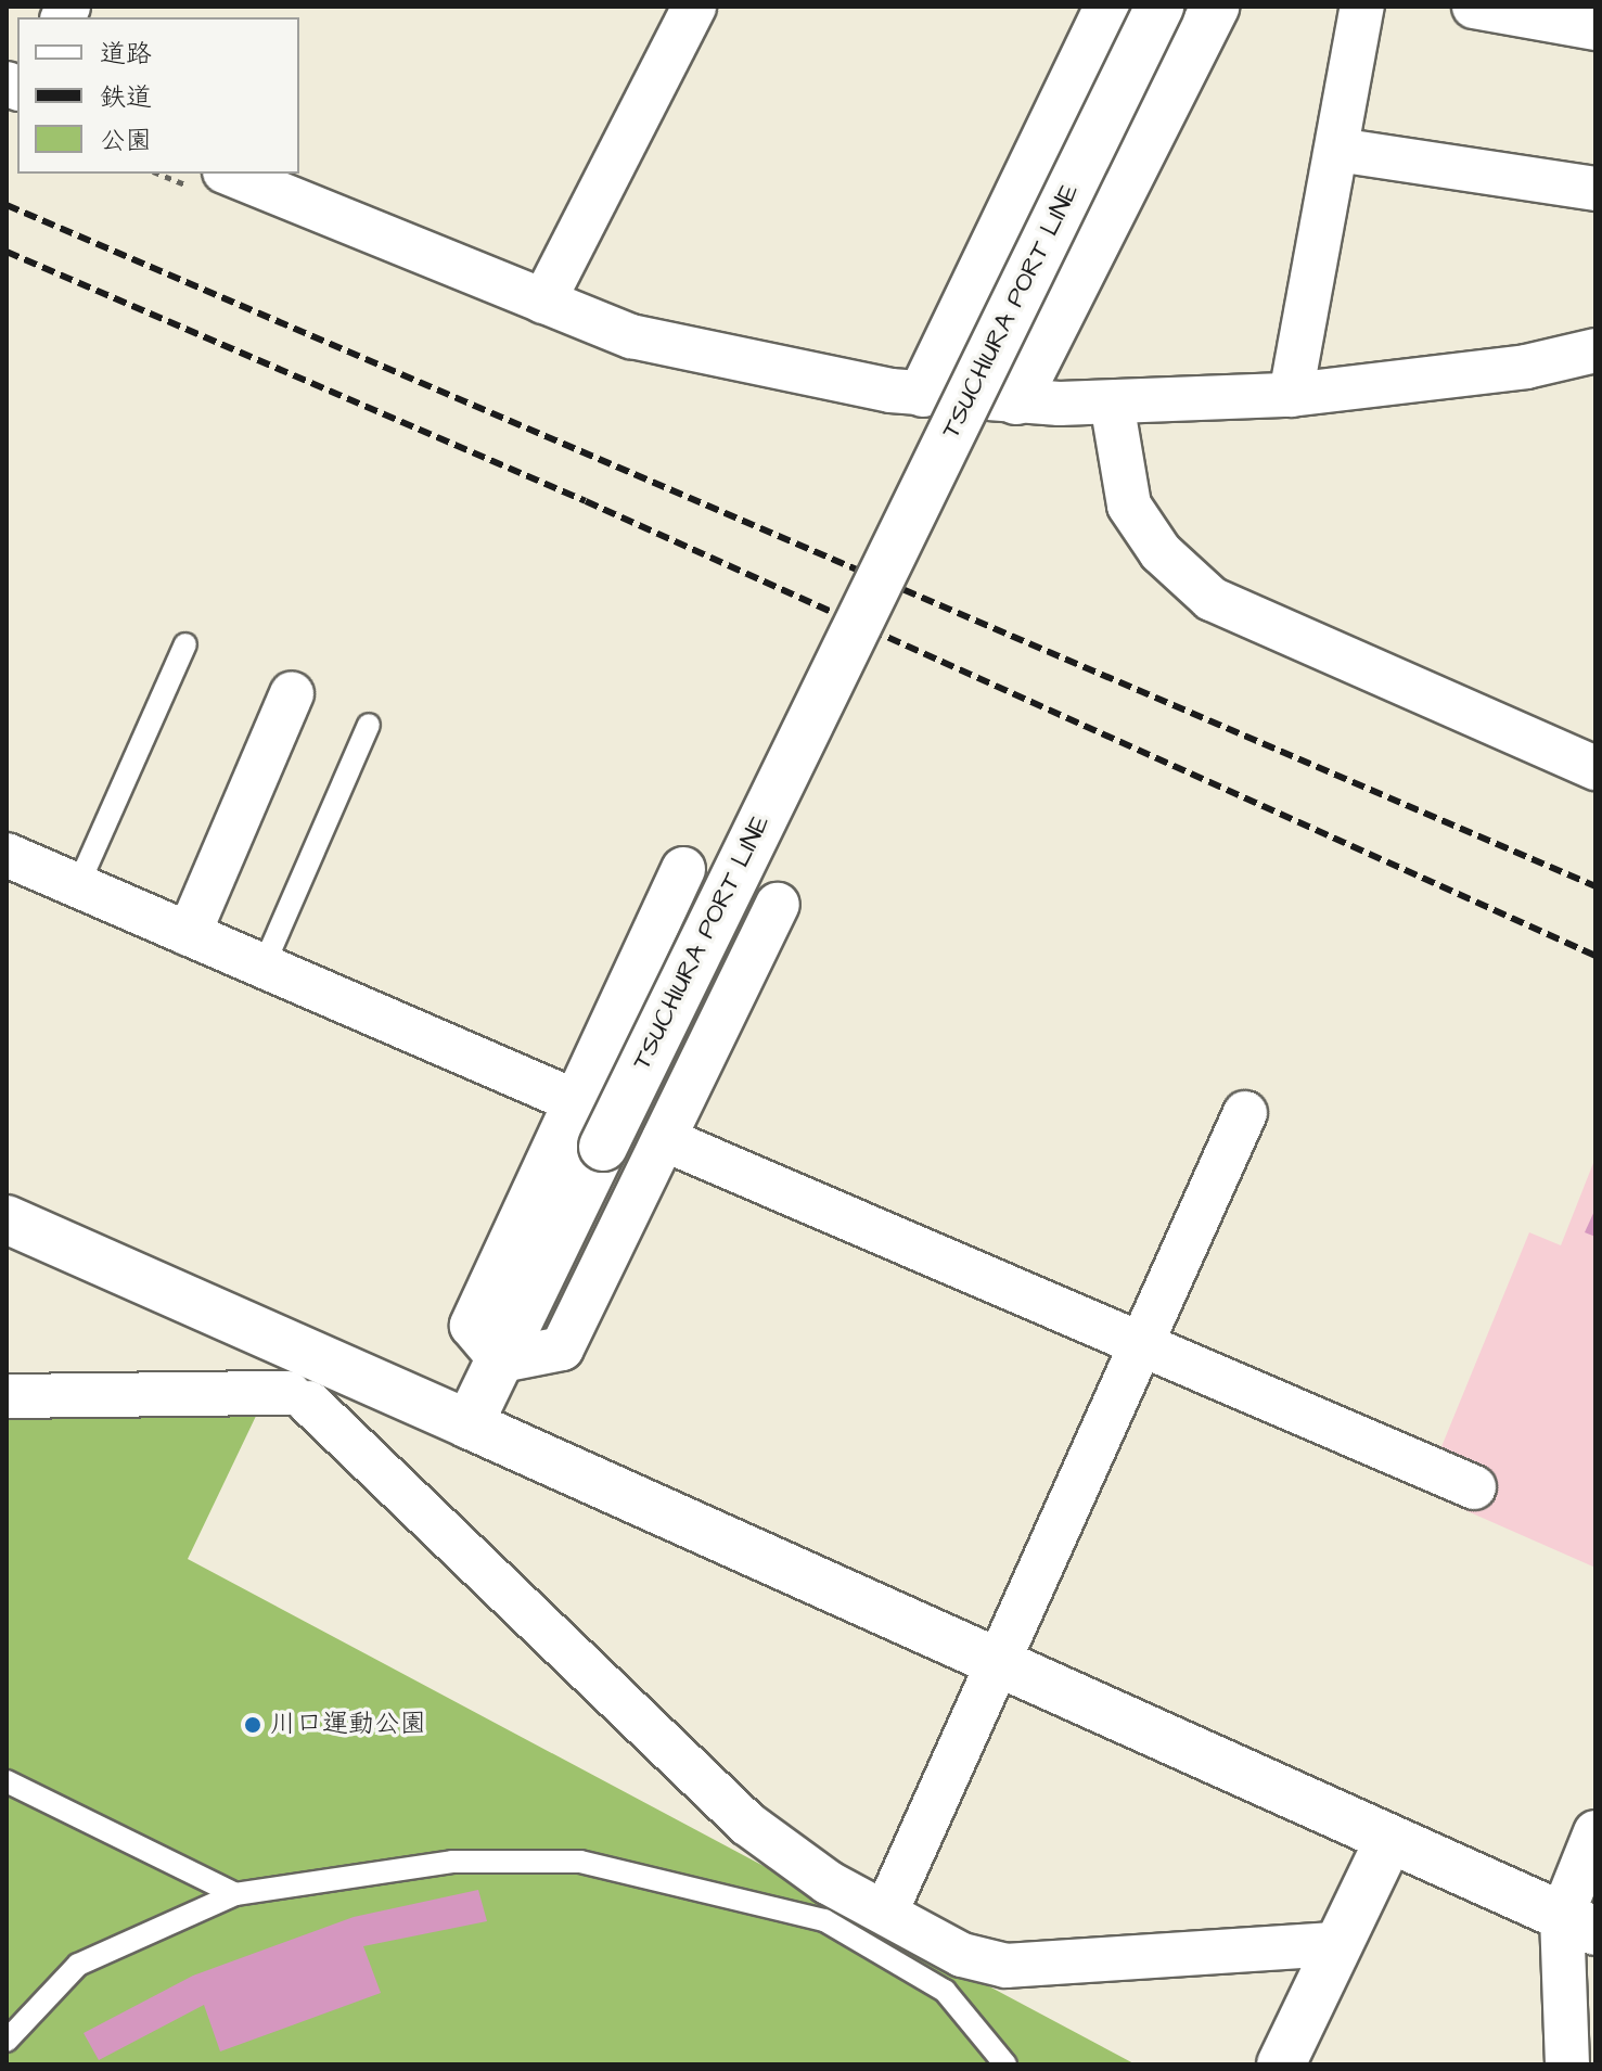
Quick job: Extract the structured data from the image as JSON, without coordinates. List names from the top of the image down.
{
  "streets": {
    "main road": ["TSUCHIURA PORT LINE"]
  },
  "places": ["川口運動公園"],
  "legend": ["道路", "鉄道", "公園"]
}
